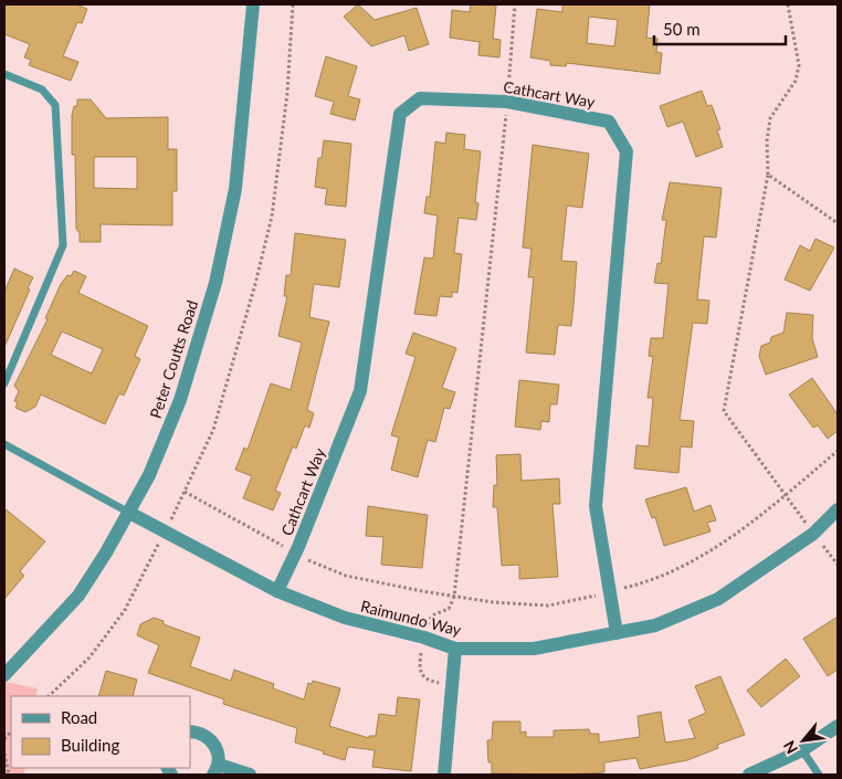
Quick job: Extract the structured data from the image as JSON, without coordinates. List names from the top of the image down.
{
  "streets": {
    "street": ["Cathcart Way", "Peter Coutts Road", "Raimundo Way"]
  },
  "crossings": [
    ["Cathcart Way", "Raimundo Way"],
    ["Peter Coutts Road", "Raimundo Way"]
  ],
  "legend": ["Road", "Building"],
  "scale_bar": "50 m",
  "north": "bottom left"
}
